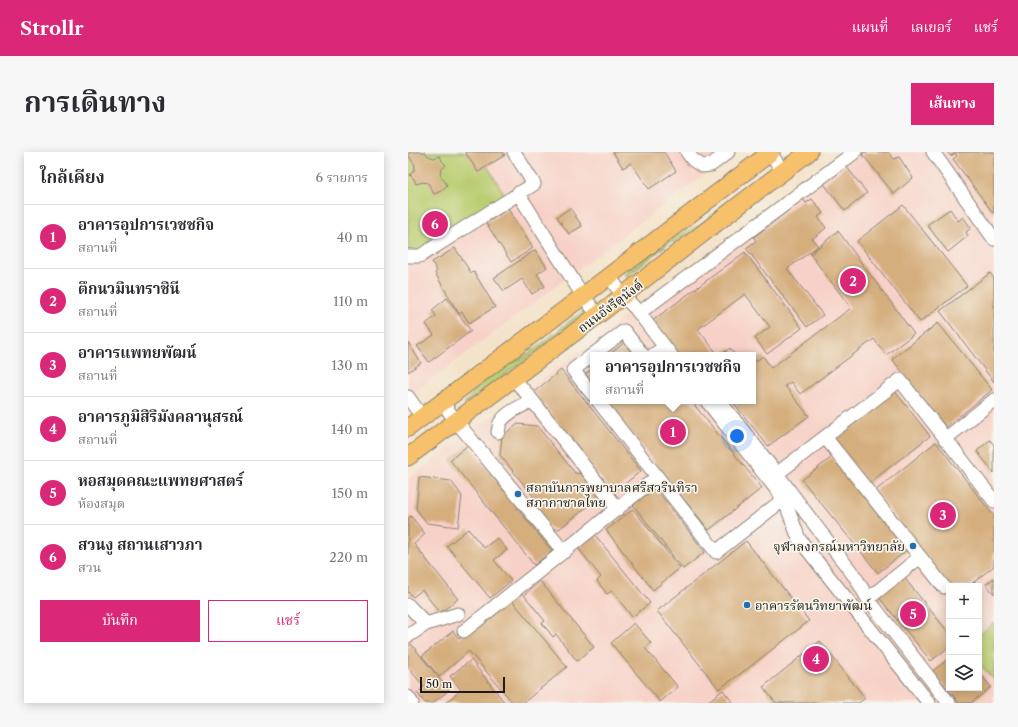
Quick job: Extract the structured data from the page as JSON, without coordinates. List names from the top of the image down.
{
  "streets": {
    "main road": ["ถนนอังรีดูนังต์"]
  },
  "places": ["สถาบันการพยาบาลศรีสวรินทิรา สภากาชาดไทย", "จุฬาลงกรณ์มหาวิทยาลัย", "อาคารรัตนวิทยาพัฒน์"],
  "scale_bar": "50 m",
  "page": {
    "header": "Strollr",
    "nav": ["แผนที่", "เลเยอร์", "แชร์"],
    "title": "การเดินทาง",
    "buttons": [
      "เส้นทาง",
      ["บันทึก", "แชร์"]
    ],
    "heading": ["ใกล้เคียง", "6 รายการ"],
    "list": [
      {
        "mark": "1",
        "name": "อาคารอุปการเวชชกิจ",
        "note": "สถานที่",
        "value": "40 m"
      },
      {
        "mark": "2",
        "name": "ตึกนวมินทราชินี",
        "note": "สถานที่",
        "value": "110 m"
      },
      {
        "mark": "3",
        "name": "อาคารแพทยพัฒน์",
        "note": "สถานที่",
        "value": "130 m"
      },
      {
        "mark": "4",
        "name": "อาคารภูมิสิริมังคลานุสรณ์",
        "note": "สถานที่",
        "value": "140 m"
      },
      {
        "mark": "5",
        "name": "หอสมุดคณะแพทยศาสตร์",
        "note": "ห้องสมุด",
        "value": "150 m"
      },
      {
        "mark": "6",
        "name": "สวนงู สถานเสาวภา",
        "note": "สวน",
        "value": "220 m"
      }
    ],
    "pins": [
      "6",
      "2",
      "1",
      "3",
      "5",
      "4"
    ],
    "popup": ["อาคารอุปการเวชชกิจ", "สถานที่"],
    "map_buttons": ["+", "−"],
    "scale": "50 m"
  }
}
